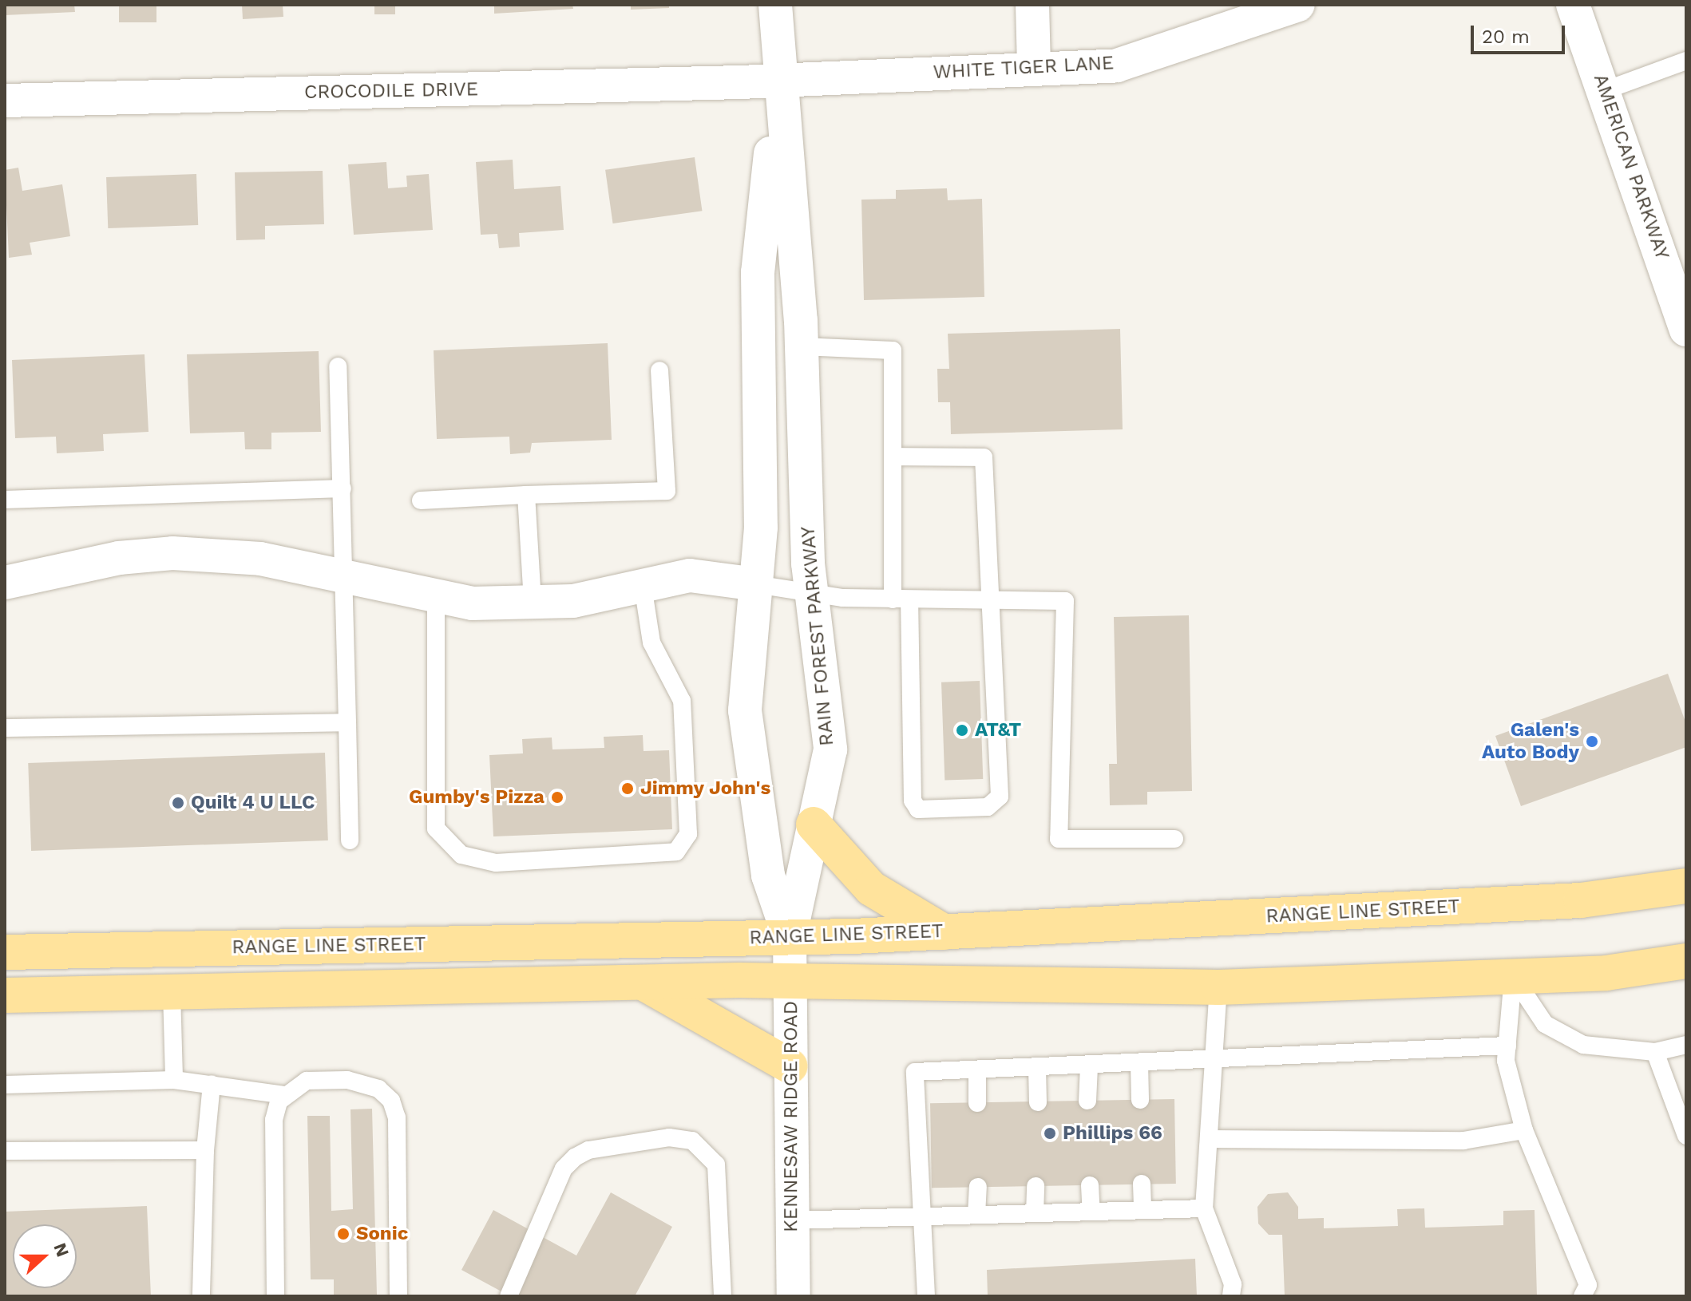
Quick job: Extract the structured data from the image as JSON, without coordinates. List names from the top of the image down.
{
  "streets": {
    "main road": ["RANGE LINE STREET"],
    "street": [
      "WHITE TIGER LANE",
      "CROCODILE DRIVE",
      "AMERICAN PARKWAY",
      "RAIN FOREST PARKWAY",
      "KENNESAW RIDGE ROAD"
    ]
  },
  "crossings": [
    ["WHITE TIGER LANE", "CROCODILE DRIVE"],
    ["WHITE TIGER LANE", "RAIN FOREST PARKWAY"],
    ["CROCODILE DRIVE", "RAIN FOREST PARKWAY"],
    ["RAIN FOREST PARKWAY", "RANGE LINE STREET"],
    ["RAIN FOREST PARKWAY", "KENNESAW RIDGE ROAD"],
    ["RANGE LINE STREET", "KENNESAW RIDGE ROAD"]
  ],
  "places": [
    "AT&T",
    "Galen's Auto Body",
    "Jimmy John's",
    "Gumby's Pizza",
    "Quilt 4 U LLC",
    "Phillips 66",
    "Sonic"
  ],
  "scale_bar": "20 m",
  "north": "right"
}
